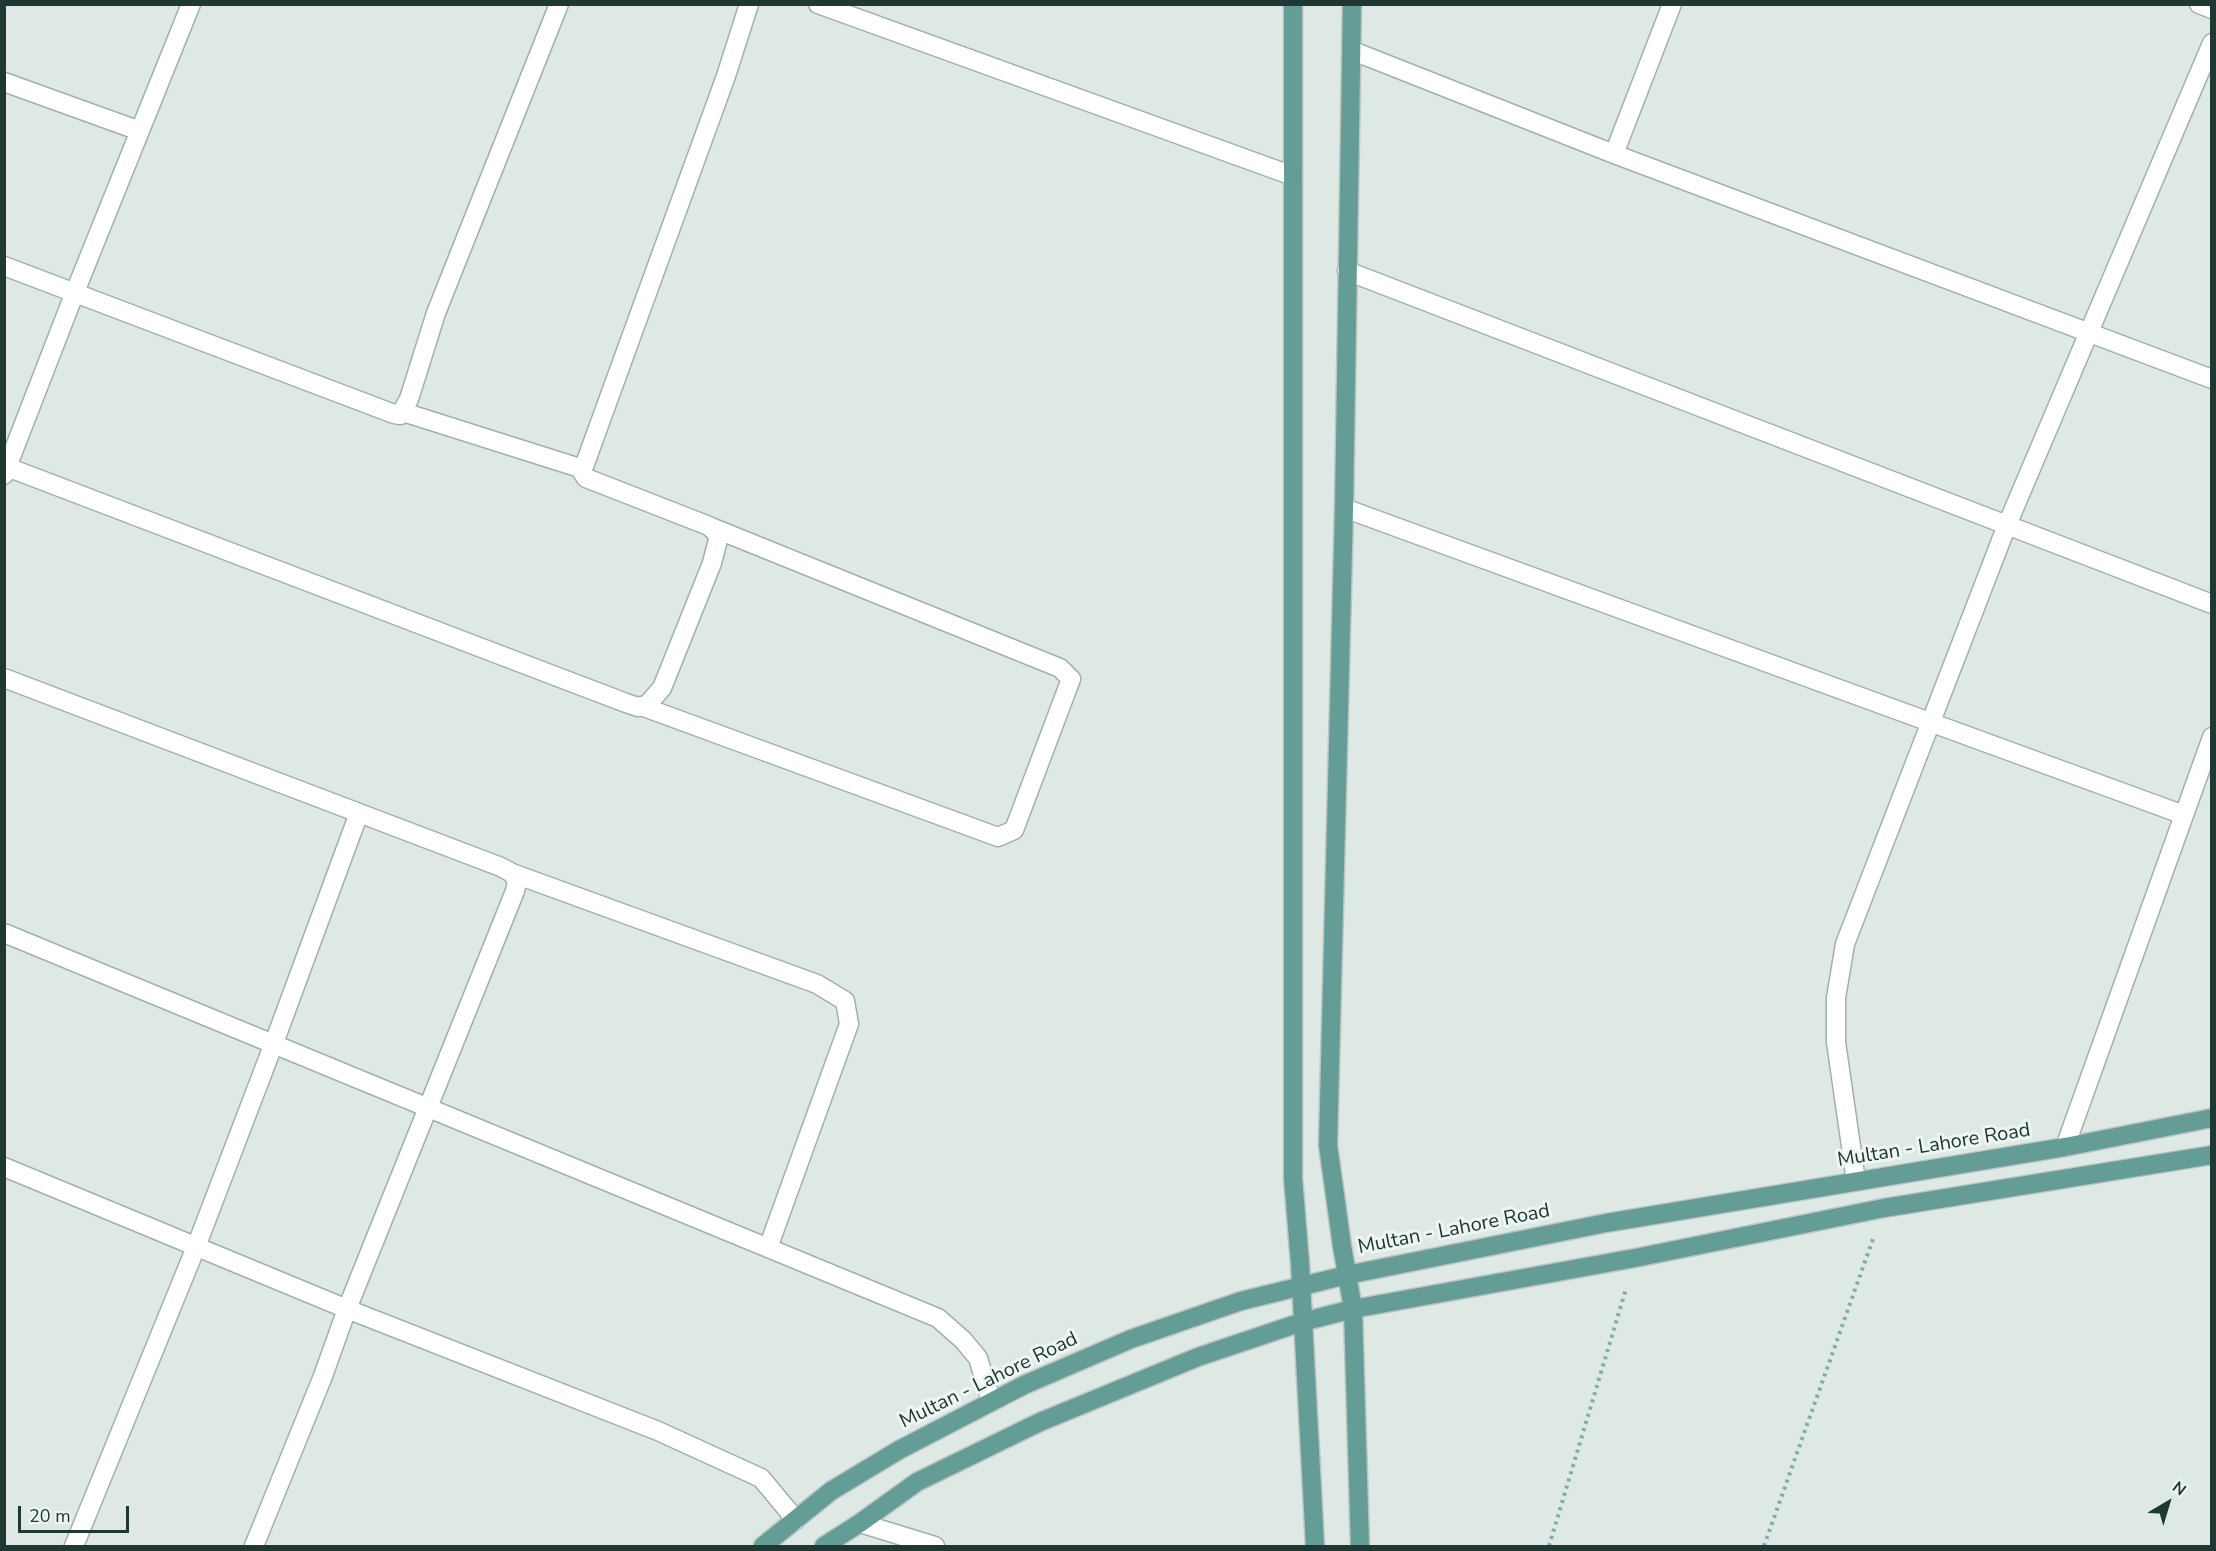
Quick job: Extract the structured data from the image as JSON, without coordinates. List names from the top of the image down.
{
  "streets": {
    "main road": ["Multan - Lahore Road"]
  },
  "scale_bar": "20 m",
  "north": "top right"
}
